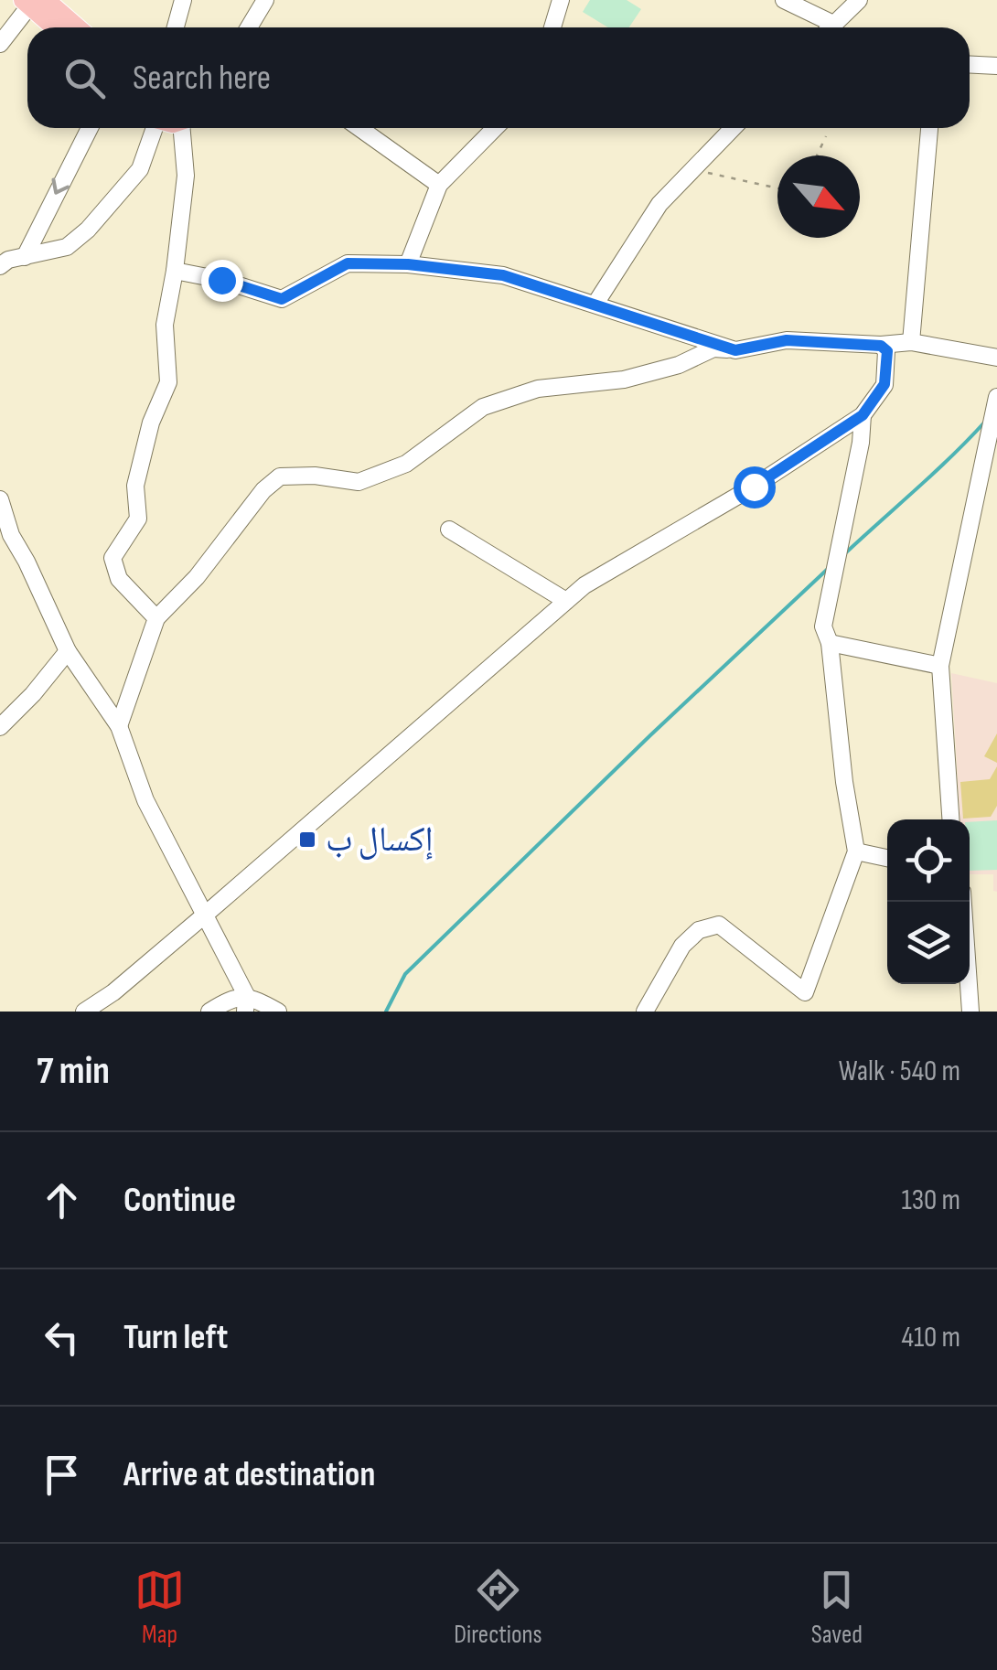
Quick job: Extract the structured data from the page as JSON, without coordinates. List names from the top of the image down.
{
  "places": {
    "transit": ["إكسال ب"]
  },
  "north": "bottom right",
  "page": {
    "search": "Search here",
    "heading": ["7 min", "Walk · 540 m"],
    "list": [
      ["Continue", "130 m"],
      ["Turn left", "410 m"],
      "Arrive at destination"
    ],
    "nav": ["Map", "Directions", "Saved"]
  }
}
